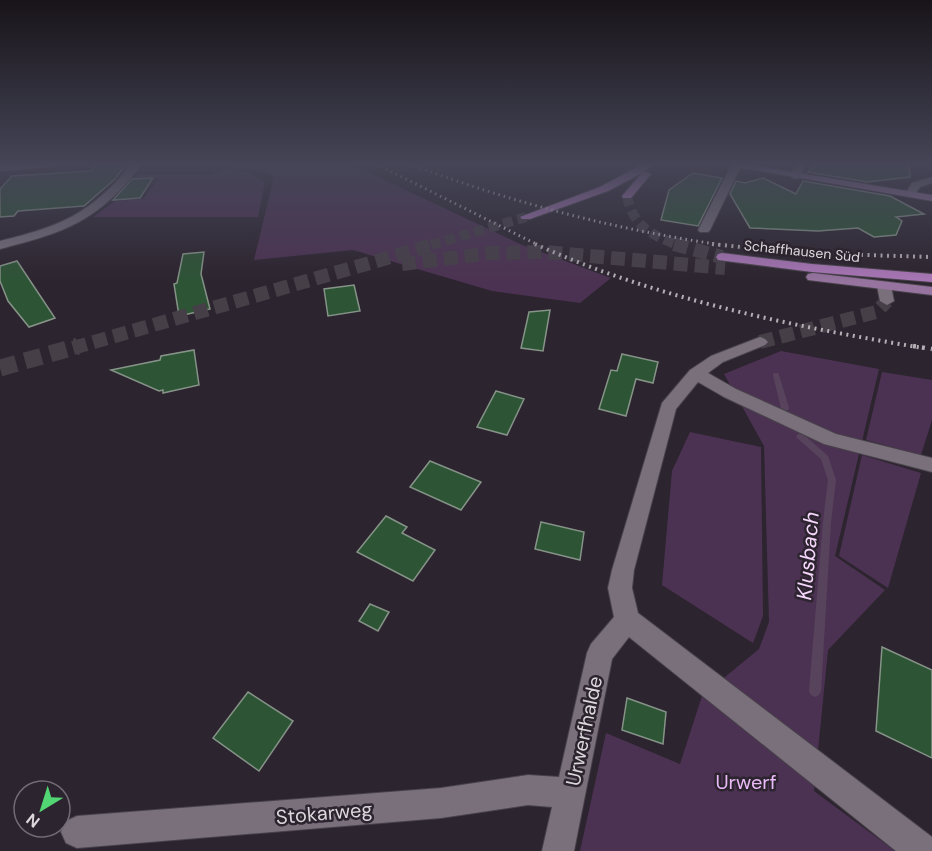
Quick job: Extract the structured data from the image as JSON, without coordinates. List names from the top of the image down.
{
  "streets": {
    "highway": ["Schaffhausen Süd"],
    "street": ["Urwerfhalde", "Stokarweg"]
  },
  "crossings": [
    ["Urwerfhalde", "Stokarweg"]
  ],
  "water": ["Klusbach"],
  "parks": ["Urwerf"],
  "north": "bottom left"
}
